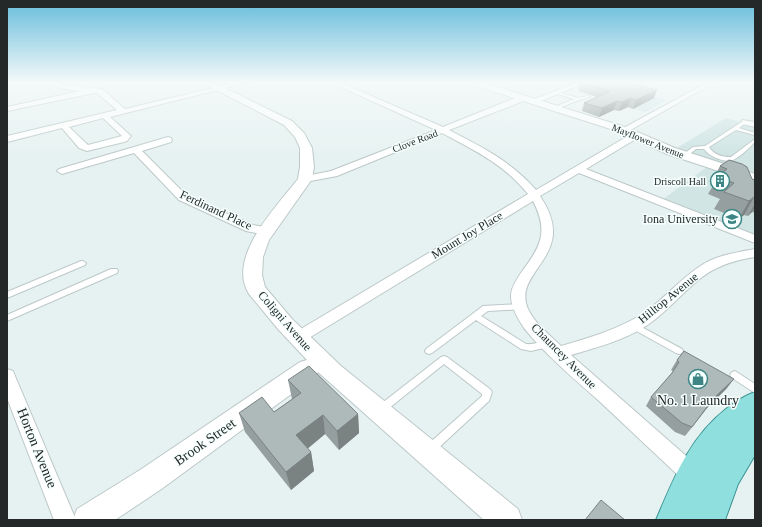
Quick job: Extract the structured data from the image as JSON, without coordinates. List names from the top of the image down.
{
  "streets": {
    "street": [
      "Clove Road",
      "Mayflower Avenue",
      "Ferdinand Place",
      "Mount Joy Place",
      "Hilltop Avenue",
      "Coligni Avenue",
      "Chauncey Avenue",
      "Brook Street",
      "Horton Avenue"
    ]
  },
  "crossings": [
    ["Clove Road", "Coligni Avenue"],
    ["Clove Road", "Chauncey Avenue"],
    ["Mayflower Avenue", "Mount Joy Place"],
    ["Ferdinand Place", "Coligni Avenue"],
    ["Mount Joy Place", "Coligni Avenue"],
    ["Mount Joy Place", "Chauncey Avenue"],
    ["Hilltop Avenue", "Chauncey Avenue"],
    ["Coligni Avenue", "Brook Street"]
  ],
  "places": {
    "building": ["Driscoll Hall"],
    "school or university": ["Iona University"],
    "shop": ["No. 1 Laundry"]
  }
}
